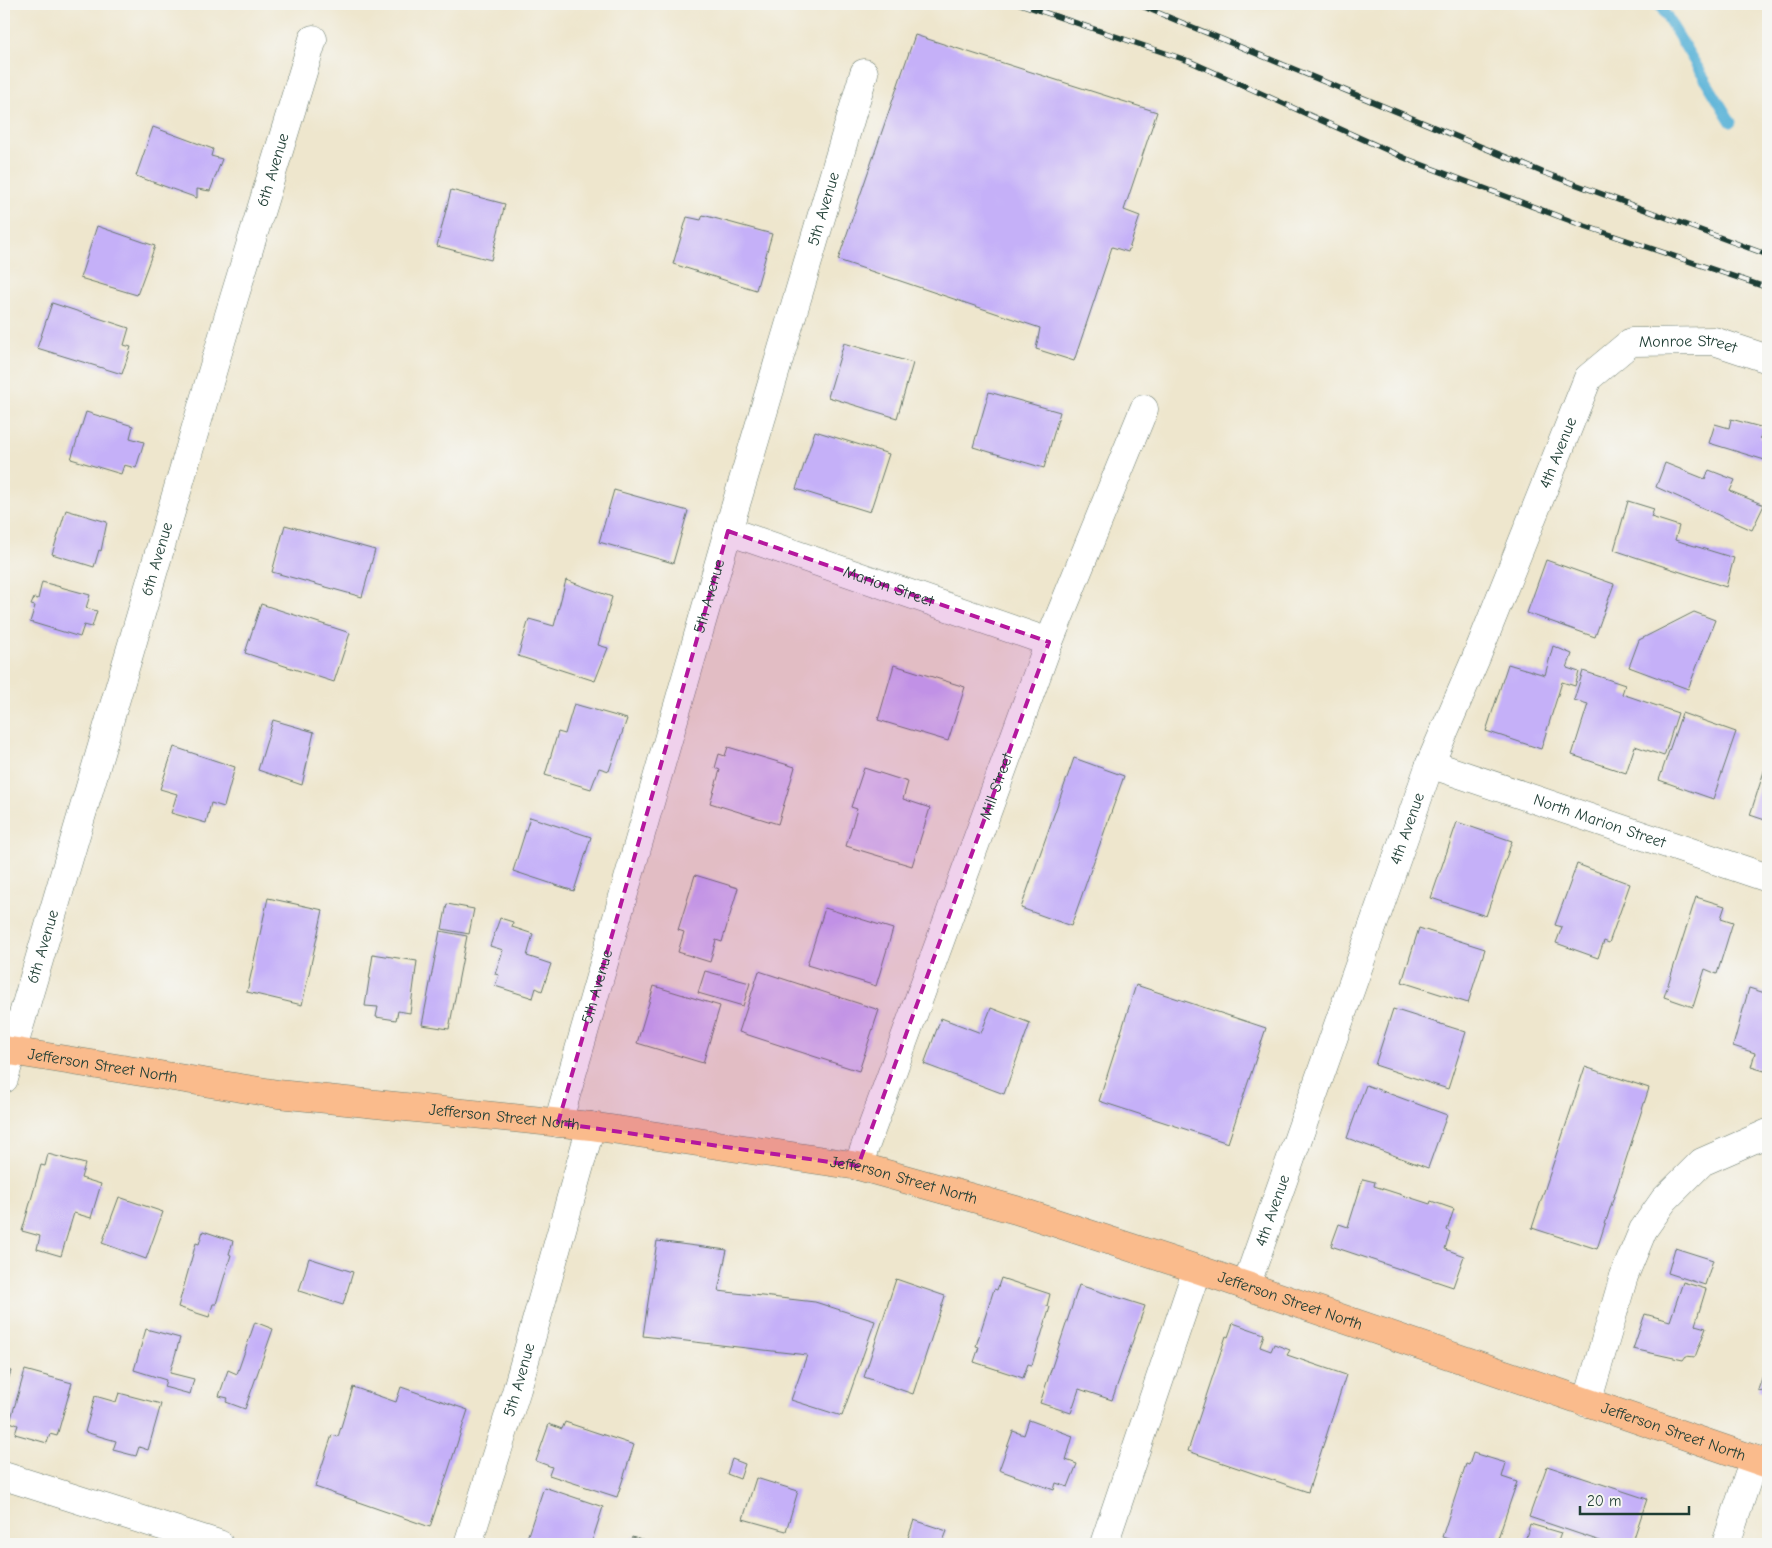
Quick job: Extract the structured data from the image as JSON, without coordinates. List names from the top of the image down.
{
  "streets": {
    "main road": ["Jefferson Street North"],
    "street": [
      "6th Avenue",
      "5th Avenue",
      "Monroe Street",
      "4th Avenue",
      "Marion Street",
      "Mill Street",
      "North Marion Street"
    ]
  },
  "crossings": [
    ["6th Avenue", "Jefferson Street North"],
    ["5th Avenue", "Marion Street"],
    ["5th Avenue", "Jefferson Street North"],
    ["Monroe Street", "4th Avenue"],
    ["4th Avenue", "North Marion Street"],
    ["4th Avenue", "Jefferson Street North"],
    ["Marion Street", "Mill Street"],
    ["Mill Street", "Jefferson Street North"]
  ],
  "scale_bar": "20 m"
}
